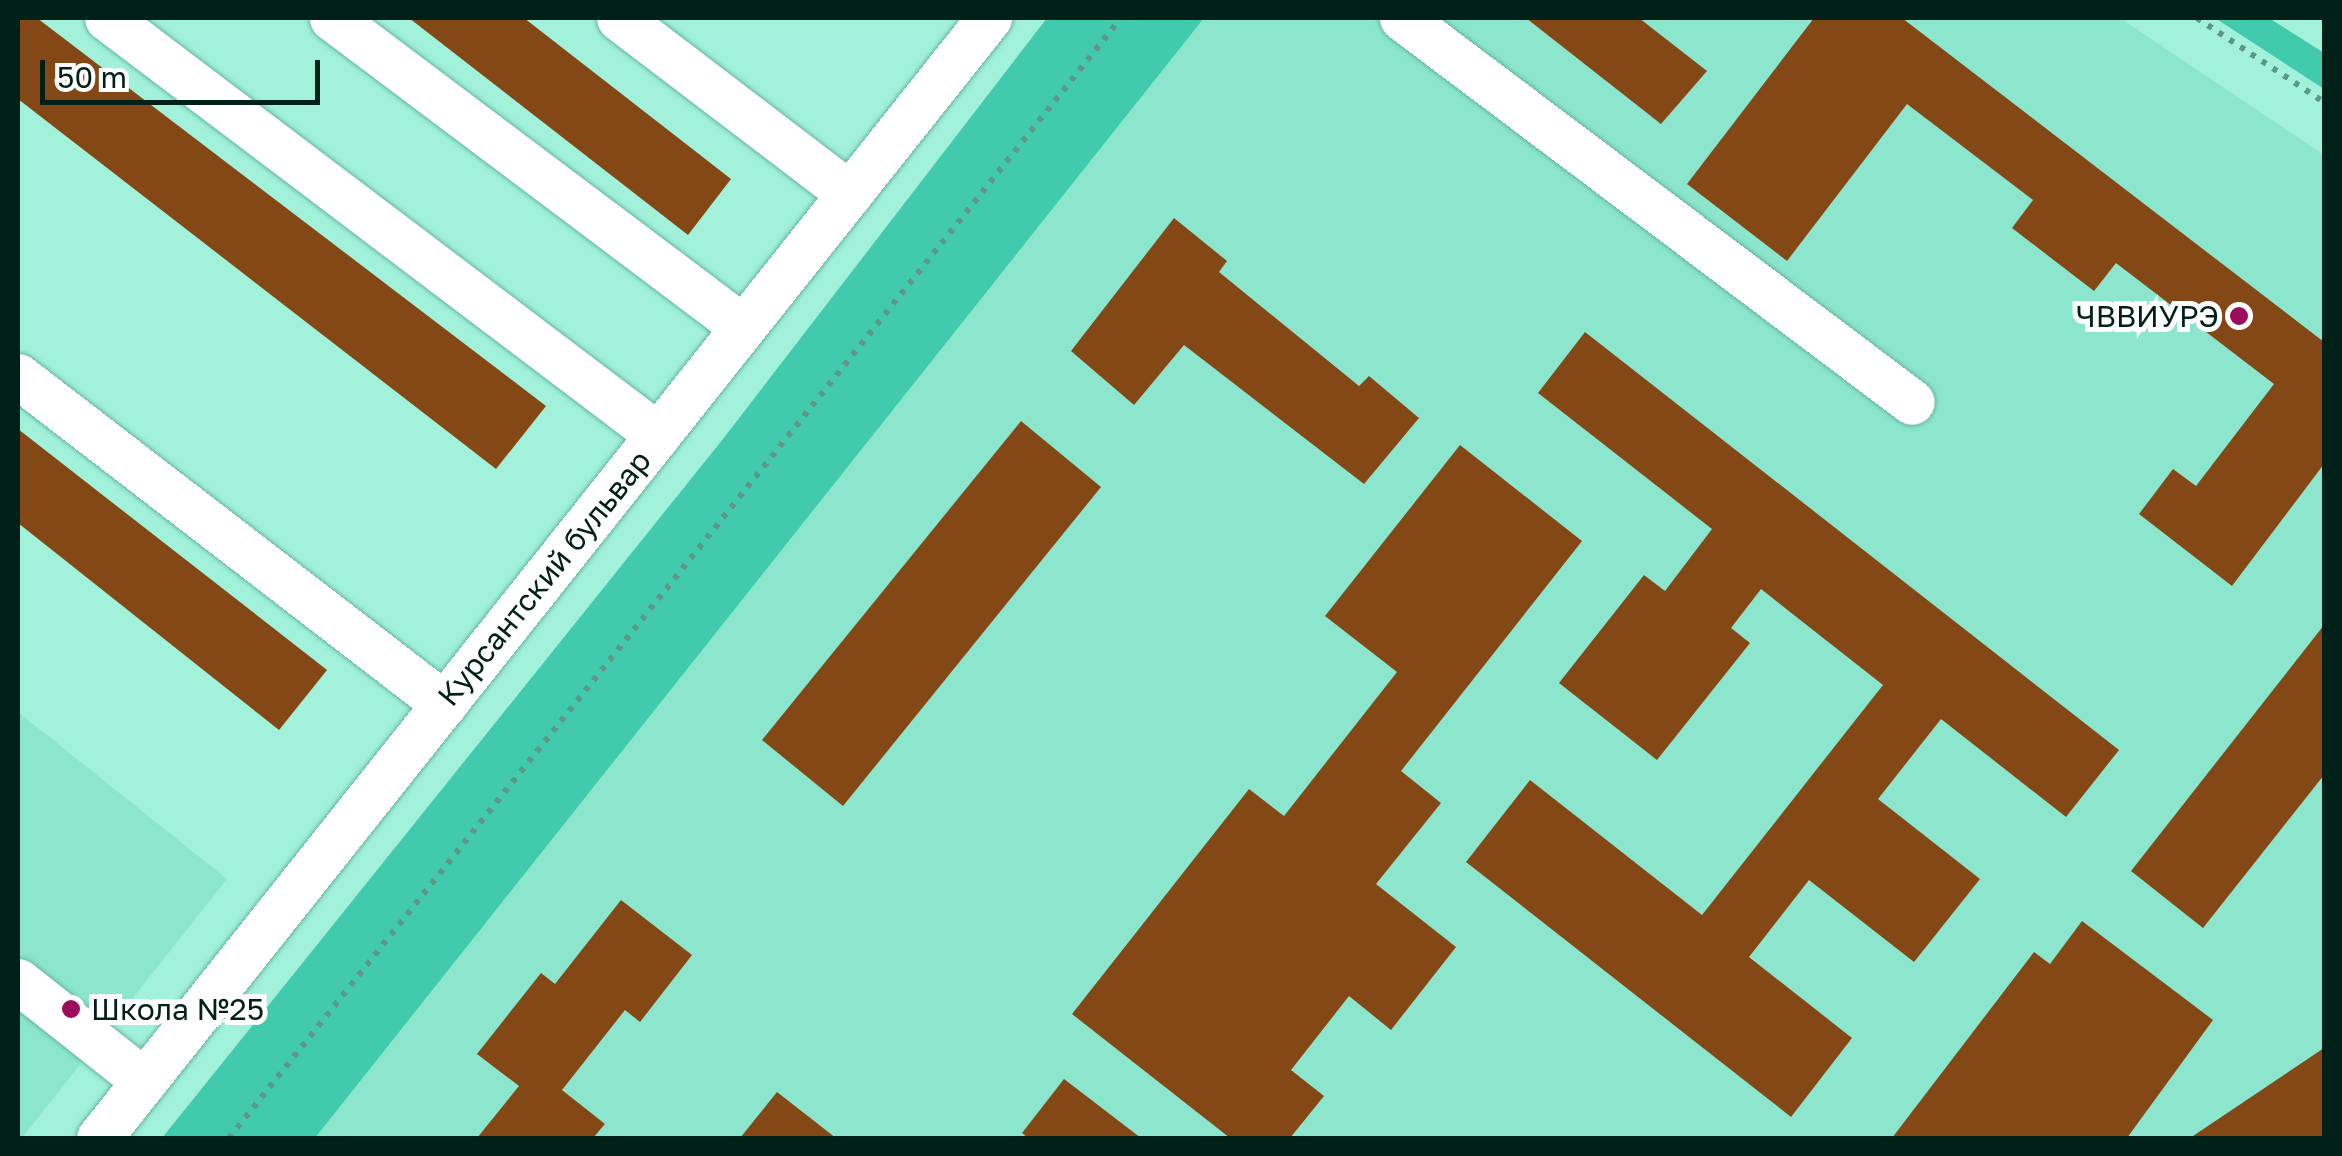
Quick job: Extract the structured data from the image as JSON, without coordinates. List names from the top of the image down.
{
  "streets": {
    "street": ["Курсантский бульвар"]
  },
  "places": ["ЧВВИУРЭ", "Школа №25"],
  "scale_bar": "50 m"
}
